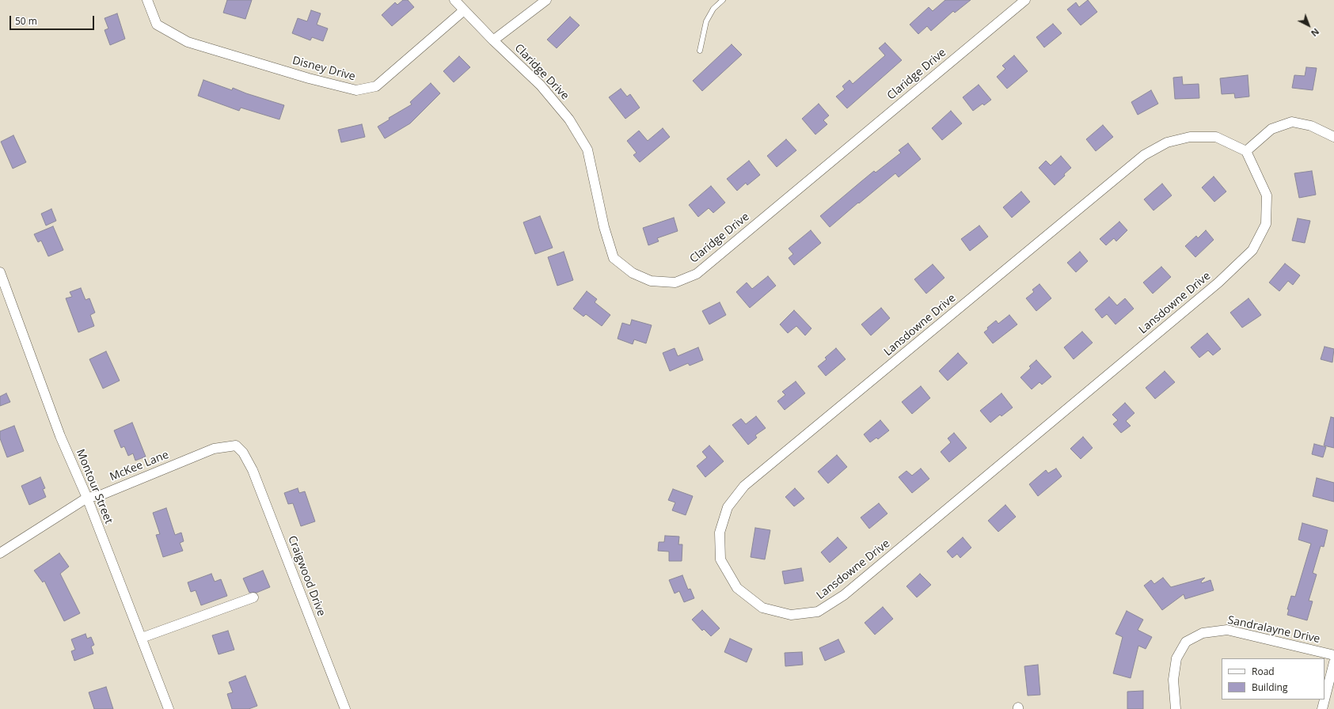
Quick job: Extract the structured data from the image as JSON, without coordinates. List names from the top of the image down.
{
  "streets": {
    "street": [
      "Disney Drive",
      "Claridge Drive",
      "Lansdowne Drive",
      "McKee Lane",
      "Montour Street",
      "Craigwood Drive",
      "Sandralayne Drive"
    ]
  },
  "crossings": [
    ["Disney Drive", "Claridge Drive"],
    ["McKee Lane", "Montour Street"],
    ["McKee Lane", "Craigwood Drive"]
  ],
  "legend": ["Road", "Building"],
  "scale_bar": "50 m",
  "north": "bottom right"
}
